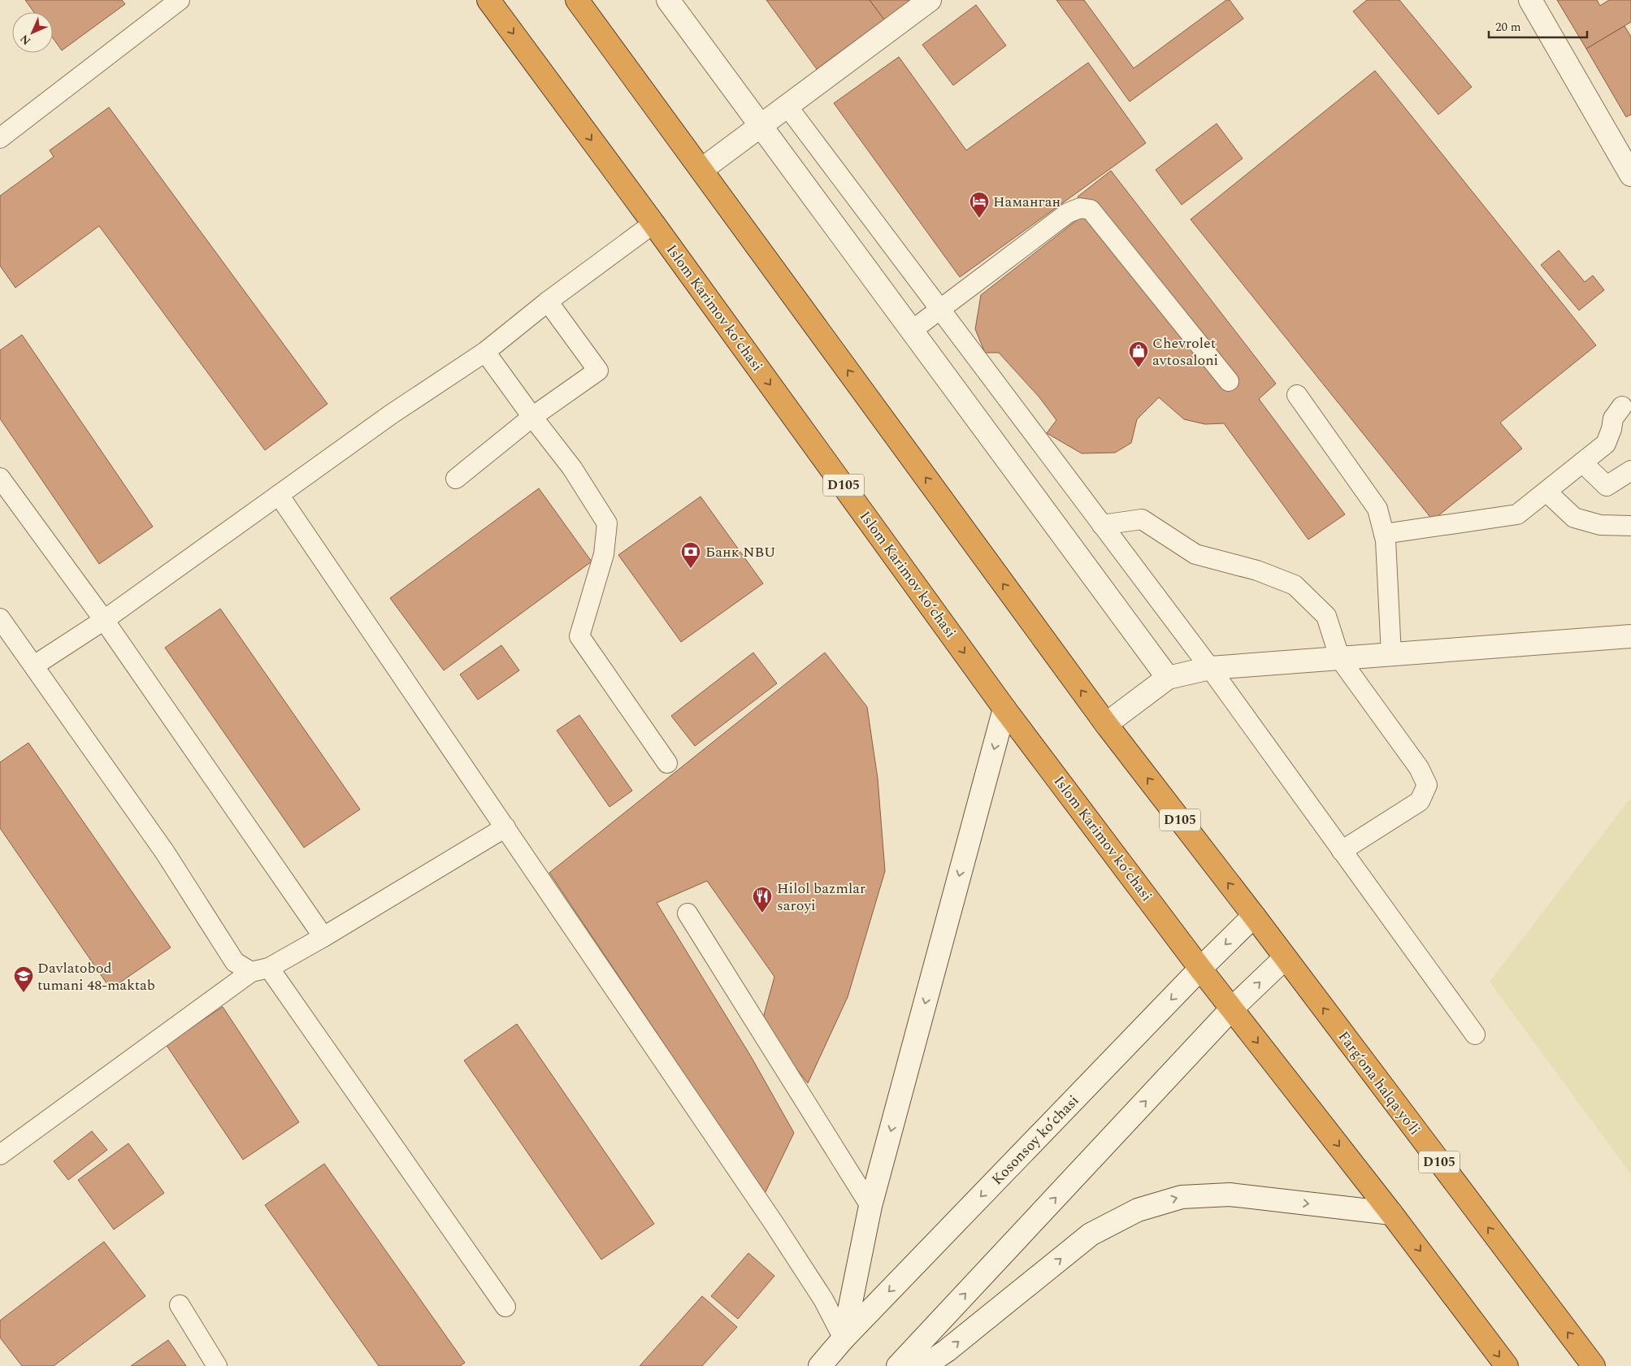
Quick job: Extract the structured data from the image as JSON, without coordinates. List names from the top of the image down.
{
  "streets": {
    "highway": ["Islom Karimov koʻchasi", "D105", "Farg‘ona halqa yo‘li"],
    "main road": ["Kosonsoy ko’chasi"]
  },
  "crossings": [
    ["Islom Karimov koʻchasi", "D105"],
    ["Islom Karimov koʻchasi", "Kosonsoy ko’chasi"],
    ["D105", "Farg‘ona halqa yo‘li"],
    ["D105", "Kosonsoy ko’chasi"],
    ["Farg‘ona halqa yo‘li", "Kosonsoy ko’chasi"]
  ],
  "places": {
    "hotel": ["Наманган"],
    "shop": ["Chevrolet avtosaloni"],
    "bank": ["Банк NBU"],
    "restaurant": ["Hilol bazmlar saroyi"],
    "school or university": ["Davlatobod tumani 48-maktab"]
  },
  "scale_bar": "20 m",
  "north": "bottom left"
}
